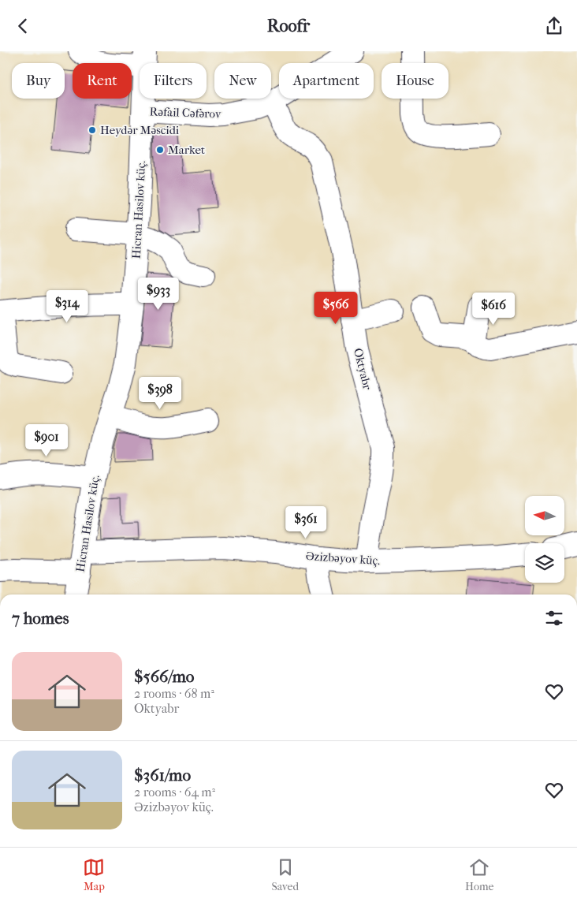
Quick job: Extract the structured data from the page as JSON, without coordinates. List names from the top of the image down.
{
  "streets": {
    "street": [
      "Rəfail Cəfərov",
      "Hicran Hasilov küç.",
      "Oktyabr",
      "Əzizbəyov küç."
    ]
  },
  "crossings": [
    ["Rəfail Cəfərov", "Hicran Hasilov küç."],
    ["Rəfail Cəfərov", "Oktyabr"],
    ["Hicran Hasilov küç.", "Əzizbəyov küç."],
    ["Oktyabr", "Əzizbəyov küç."]
  ],
  "places": ["Heydər Məscidi", "Market"],
  "north": "left",
  "page": {
    "header": "Roofr",
    "chip": [
      "Buy",
      "Rent",
      "Filters",
      "New",
      "Apartment",
      "House"
    ],
    "price": [
      "$933",
      "$314",
      "$566",
      "$616",
      "$398",
      "$901",
      "$361"
    ],
    "heading": "7 homes",
    "list": [
      {
        "name": "$566/mo",
        "note": "2 rooms · 68 m² · Oktyabr"
      },
      {
        "name": "$361/mo",
        "note": "2 rooms · 64 m² · Əzizbəyov küç."
      }
    ],
    "tabs": ["Map", "Saved", "Home"]
  }
}
